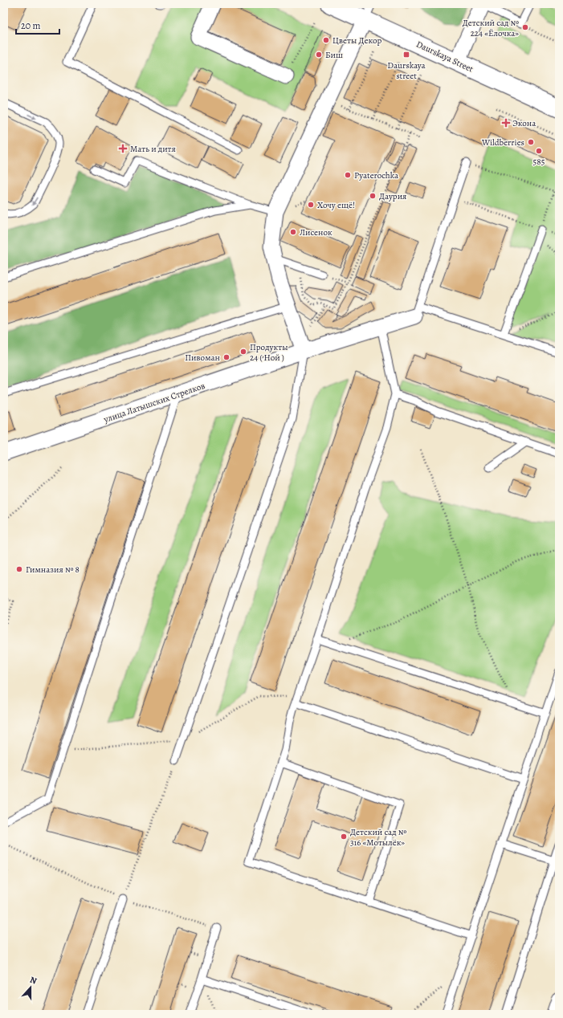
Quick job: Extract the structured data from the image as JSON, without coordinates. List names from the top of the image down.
{
  "streets": {
    "street": ["Daurskaya Street", "улица Латышских Стрелков"]
  },
  "places": {
    "other": [
      "Детский сад № 224 «Ёлочка»",
      "Цветы Декор",
      "Биш",
      "Wildberries",
      "585",
      "Pyaterochka",
      "Даурия",
      "Хочу ещё!",
      "Лисенок",
      "Продукты 24 ( Ной )",
      "Пивоман",
      "Гимназия № 8",
      "Детский сад № 316 «Мотылёк»"
    ],
    "transit": ["Daurskaya street"],
    "health": ["Экона", "Мать и дитя"]
  },
  "scale_bar": "20 m",
  "north": "top"
}
